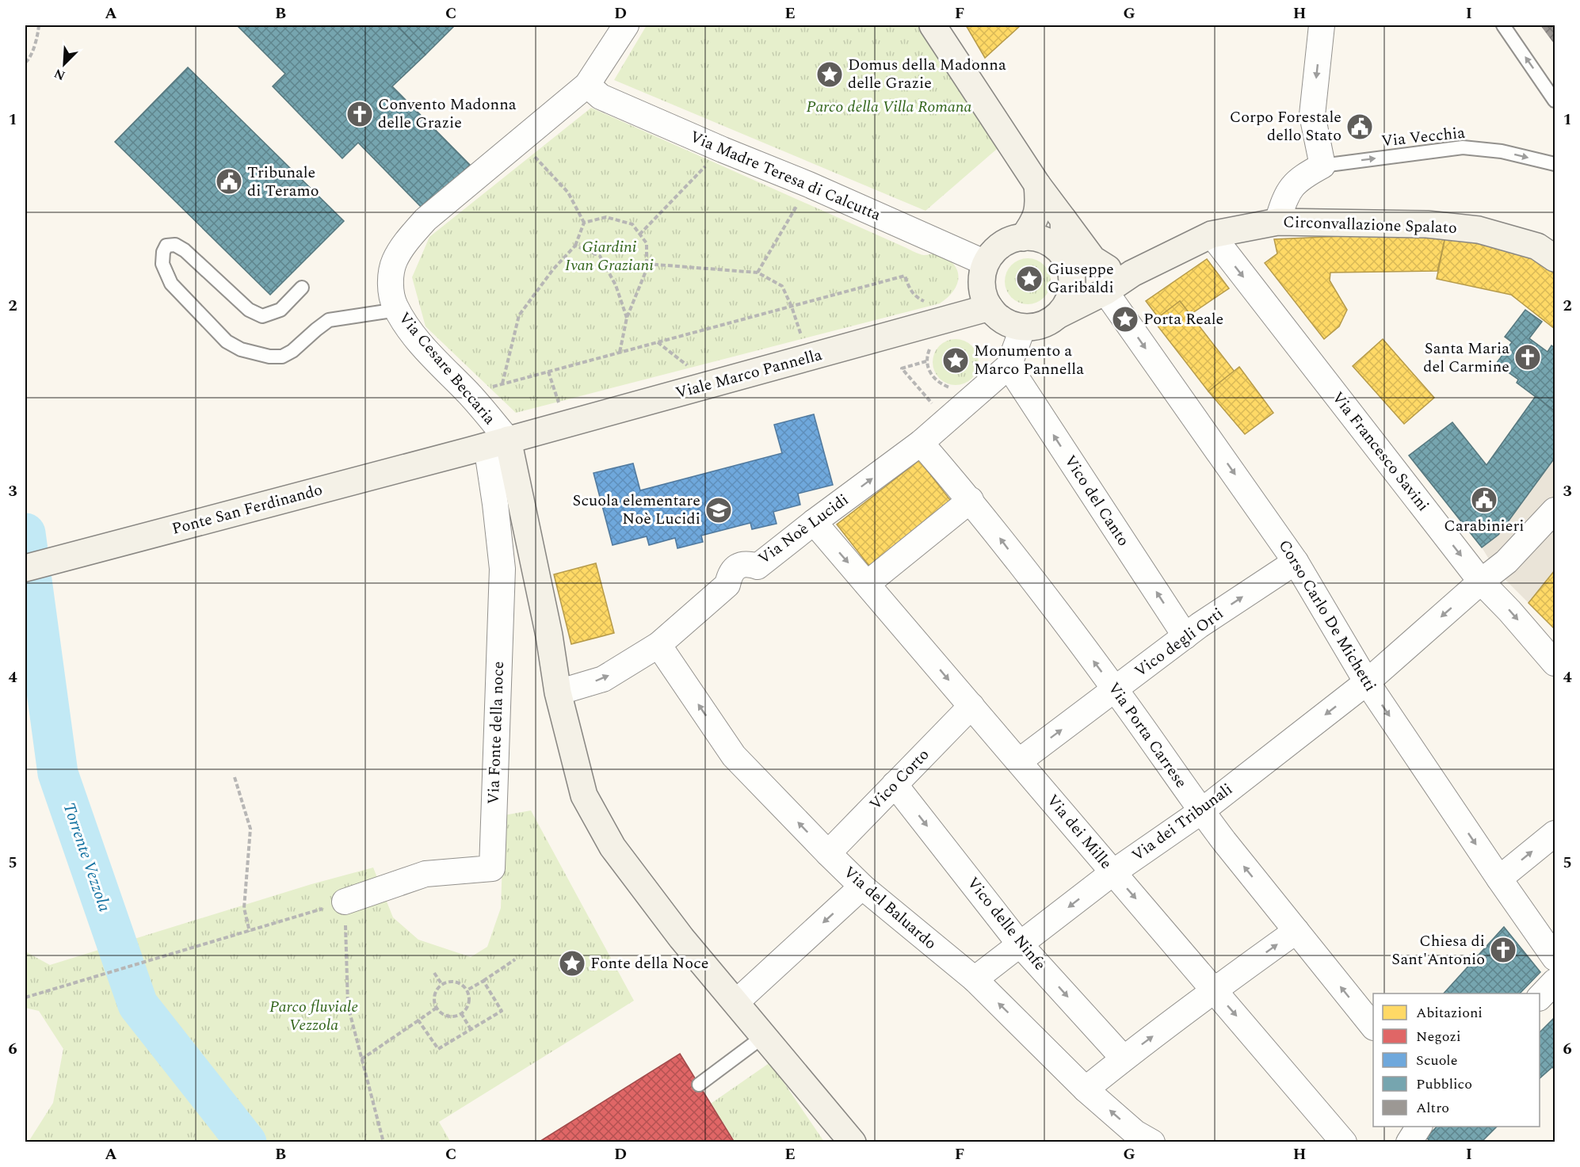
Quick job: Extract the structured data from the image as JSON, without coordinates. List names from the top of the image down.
{
  "streets": {
    "street": [
      "Via Madre Teresa di Calcutta",
      "Circonvallazione Spalato",
      "Via Cesare Beccaria",
      "Viale Marco Pannella",
      "Via Francesco Savini",
      "Vico del Canto",
      "Ponte San Ferdinando",
      "Via Noè Lucidi",
      "Corso Carlo De Michetti",
      "Vico degli Orti",
      "Via Fonte della noce",
      "Via Porta Carrese",
      "Vico Corto",
      "Via dei Tribunali",
      "Via dei Mille",
      "Via del Baluardo",
      "Vico delle Ninfe"
    ],
    "lane": ["Via Vecchia"]
  },
  "crossings": [
    ["Via Madre Teresa di Calcutta", "Circonvallazione Spalato"],
    ["Via Madre Teresa di Calcutta", "Via Cesare Beccaria"],
    ["Via Madre Teresa di Calcutta", "Viale Marco Pannella"],
    ["Via Madre Teresa di Calcutta", "Via Noè Lucidi"],
    ["Circonvallazione Spalato", "Viale Marco Pannella"],
    ["Circonvallazione Spalato", "Via Francesco Savini"],
    ["Circonvallazione Spalato", "Via Noè Lucidi"],
    ["Circonvallazione Spalato", "Corso Carlo De Michetti"],
    ["Via Cesare Beccaria", "Viale Marco Pannella"],
    ["Via Cesare Beccaria", "Ponte San Ferdinando"],
    ["Via Cesare Beccaria", "Via Fonte della noce"],
    ["Viale Marco Pannella", "Ponte San Ferdinando"],
    ["Viale Marco Pannella", "Via Noè Lucidi"],
    ["Viale Marco Pannella", "Via Fonte della noce"],
    ["Via Francesco Savini", "Via dei Tribunali"],
    ["Vico del Canto", "Via Noè Lucidi"],
    ["Vico del Canto", "Vico degli Orti"],
    ["Ponte San Ferdinando", "Via Fonte della noce"],
    ["Via Noè Lucidi", "Via Porta Carrese"],
    ["Via Noè Lucidi", "Via dei Mille"],
    ["Via Noè Lucidi", "Via del Baluardo"],
    ["Corso Carlo De Michetti", "Vico degli Orti"],
    ["Corso Carlo De Michetti", "Via dei Tribunali"],
    ["Vico degli Orti", "Via Porta Carrese"],
    ["Vico degli Orti", "Via dei Mille"],
    ["Via Porta Carrese", "Via dei Tribunali"],
    ["Vico Corto", "Via dei Mille"],
    ["Vico Corto", "Via del Baluardo"],
    ["Vico Corto", "Vico delle Ninfe"],
    ["Via dei Tribunali", "Via dei Mille"],
    ["Via dei Tribunali", "Via del Baluardo"],
    ["Via dei Tribunali", "Vico delle Ninfe"]
  ],
  "one_way": [
    "Via Vecchia",
    "Via Francesco Savini",
    "Vico del Canto",
    "Corso Carlo De Michetti",
    "Vico degli Orti",
    "Via Porta Carrese",
    "Via dei Tribunali",
    "Via dei Mille",
    "Vico delle Ninfe"
  ],
  "water": ["Torrente Vezzola"],
  "parks": ["Parco della Villa Romana", "Giardini Ivan Graziani", "Parco fluviale Vezzola"],
  "places": {
    "place": [
      "Domus della Madonna delle Grazie",
      "Giuseppe Garibaldi",
      "Porta Reale",
      "Monumento a Marco Pannella",
      "Fonte della Noce"
    ],
    "church": ["Convento Madonna delle Grazie", "Santa Maria del Carmine", "Chiesa di Sant'Antonio"],
    "public building": ["Corpo Forestale dello Stato", "Tribunale di Teramo", "Carabinieri"],
    "school or university": ["Scuola elementare Noè Lucidi"]
  },
  "legend": [
    "Abitazioni",
    "Negozi",
    "Scuole",
    "Pubblico",
    "Altro"
  ],
  "north": "bottom left",
  "grid": {
    "columns": [
      "A",
      "B",
      "C",
      "D",
      "E",
      "F",
      "G",
      "H",
      "I"
    ],
    "rows": [
      "1",
      "2",
      "3",
      "4",
      "5",
      "6"
    ]
  }
}
